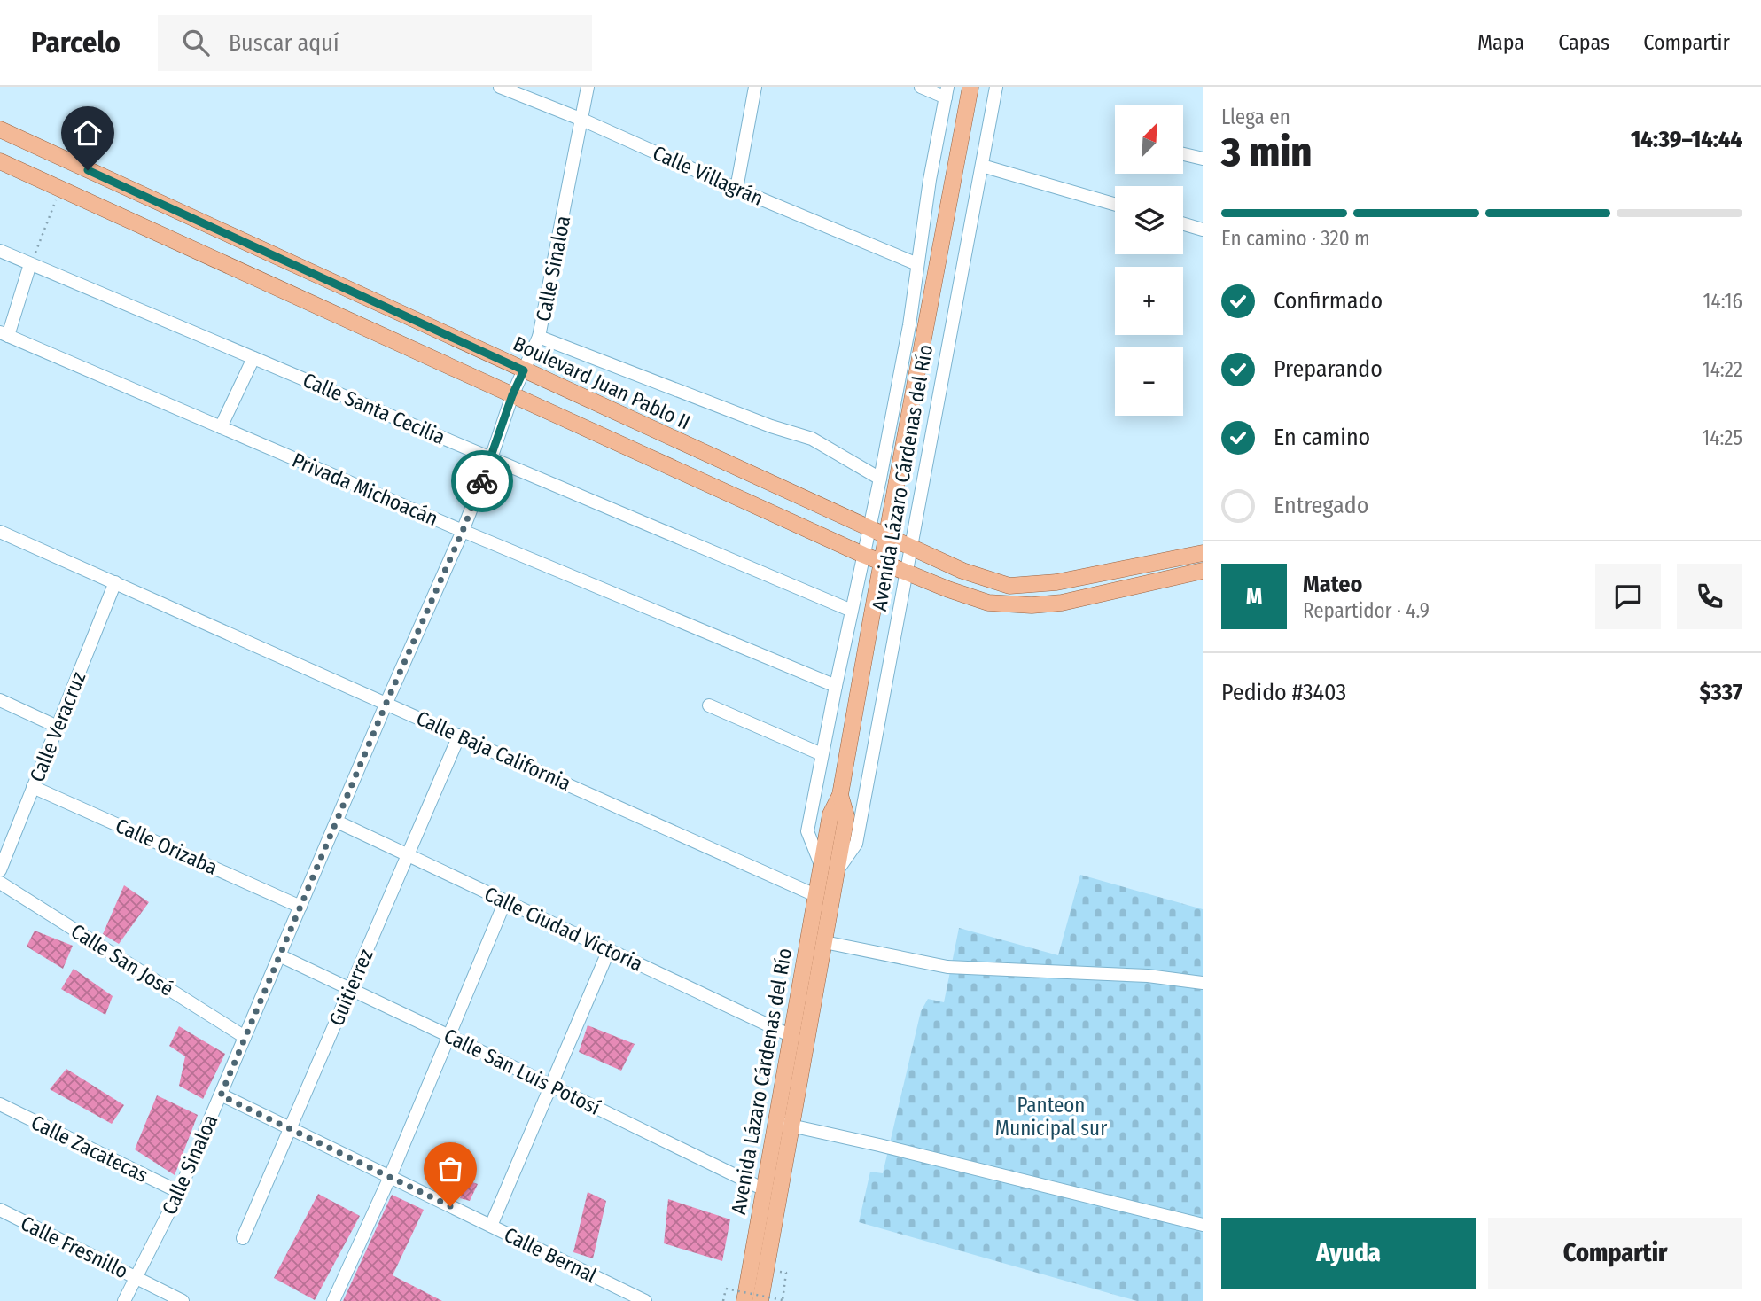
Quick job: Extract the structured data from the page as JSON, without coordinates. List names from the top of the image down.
{
  "streets": {
    "main road": ["Boulevard Juan Pablo II", "Avenida Lázaro Cárdenas del Río"],
    "street": [
      "Calle Villagrán",
      "Calle Sinaloa",
      "Calle Santa Cecilia",
      "Privada Michoacán",
      "Calle Veracruz",
      "Calle Baja California",
      "Calle Orizaba",
      "Calle Ciudad Victoria",
      "Calle San José",
      "Guitierrez",
      "Calle San Luis Potosí",
      "Calle Zacatecas",
      "Calle Fresnillo",
      "Calle Bernal"
    ]
  },
  "crossings": [
    ["Calle Villagrán", "Calle Sinaloa"],
    ["Calle Villagrán", "Avenida Lázaro Cárdenas del Río"],
    ["Calle Sinaloa", "Boulevard Juan Pablo II"],
    ["Calle Sinaloa", "Calle Santa Cecilia"],
    ["Calle Sinaloa", "Privada Michoacán"],
    ["Calle Sinaloa", "Calle Baja California"],
    ["Calle Sinaloa", "Calle Orizaba"],
    ["Calle Sinaloa", "Calle Ciudad Victoria"],
    ["Calle Sinaloa", "Calle San José"],
    ["Calle Sinaloa", "Calle San Luis Potosí"],
    ["Calle Sinaloa", "Calle Zacatecas"],
    ["Calle Sinaloa", "Calle Fresnillo"],
    ["Calle Sinaloa", "Calle Bernal"],
    ["Boulevard Juan Pablo II", "Avenida Lázaro Cárdenas del Río"],
    ["Calle Santa Cecilia", "Avenida Lázaro Cárdenas del Río"],
    ["Avenida Lázaro Cárdenas del Río", "Privada Michoacán"],
    ["Avenida Lázaro Cárdenas del Río", "Calle Baja California"],
    ["Avenida Lázaro Cárdenas del Río", "Calle Ciudad Victoria"],
    ["Avenida Lázaro Cárdenas del Río", "Calle San Luis Potosí"],
    ["Calle Veracruz", "Calle Baja California"],
    ["Calle Veracruz", "Calle Orizaba"],
    ["Calle Baja California", "Guitierrez"],
    ["Calle Ciudad Victoria", "Guitierrez"],
    ["Guitierrez", "Calle San Luis Potosí"],
    ["Guitierrez", "Calle Bernal"]
  ],
  "parks": ["Panteon Municipal sur"],
  "north": "top right",
  "page": {
    "header": "Parcelo",
    "search": "Buscar aquí",
    "nav": ["Mapa", "Capas", "Compartir"],
    "heading": ["3 min", "Llega en", "14:39–14:44"],
    "panel": [
      "Mateo",
      "Repartidor · 4.9",
      "Pedido #3403",
      "$337"
    ],
    "map_buttons": ["+", "−"],
    "bar": "En camino · 320 m",
    "list": [
      ["Confirmado", "14:16"],
      ["Preparando", "14:22"],
      ["En camino", "14:25"],
      "Entregado"
    ],
    "round": "M",
    "buttons": ["Ayuda", "Compartir"]
  }
}
